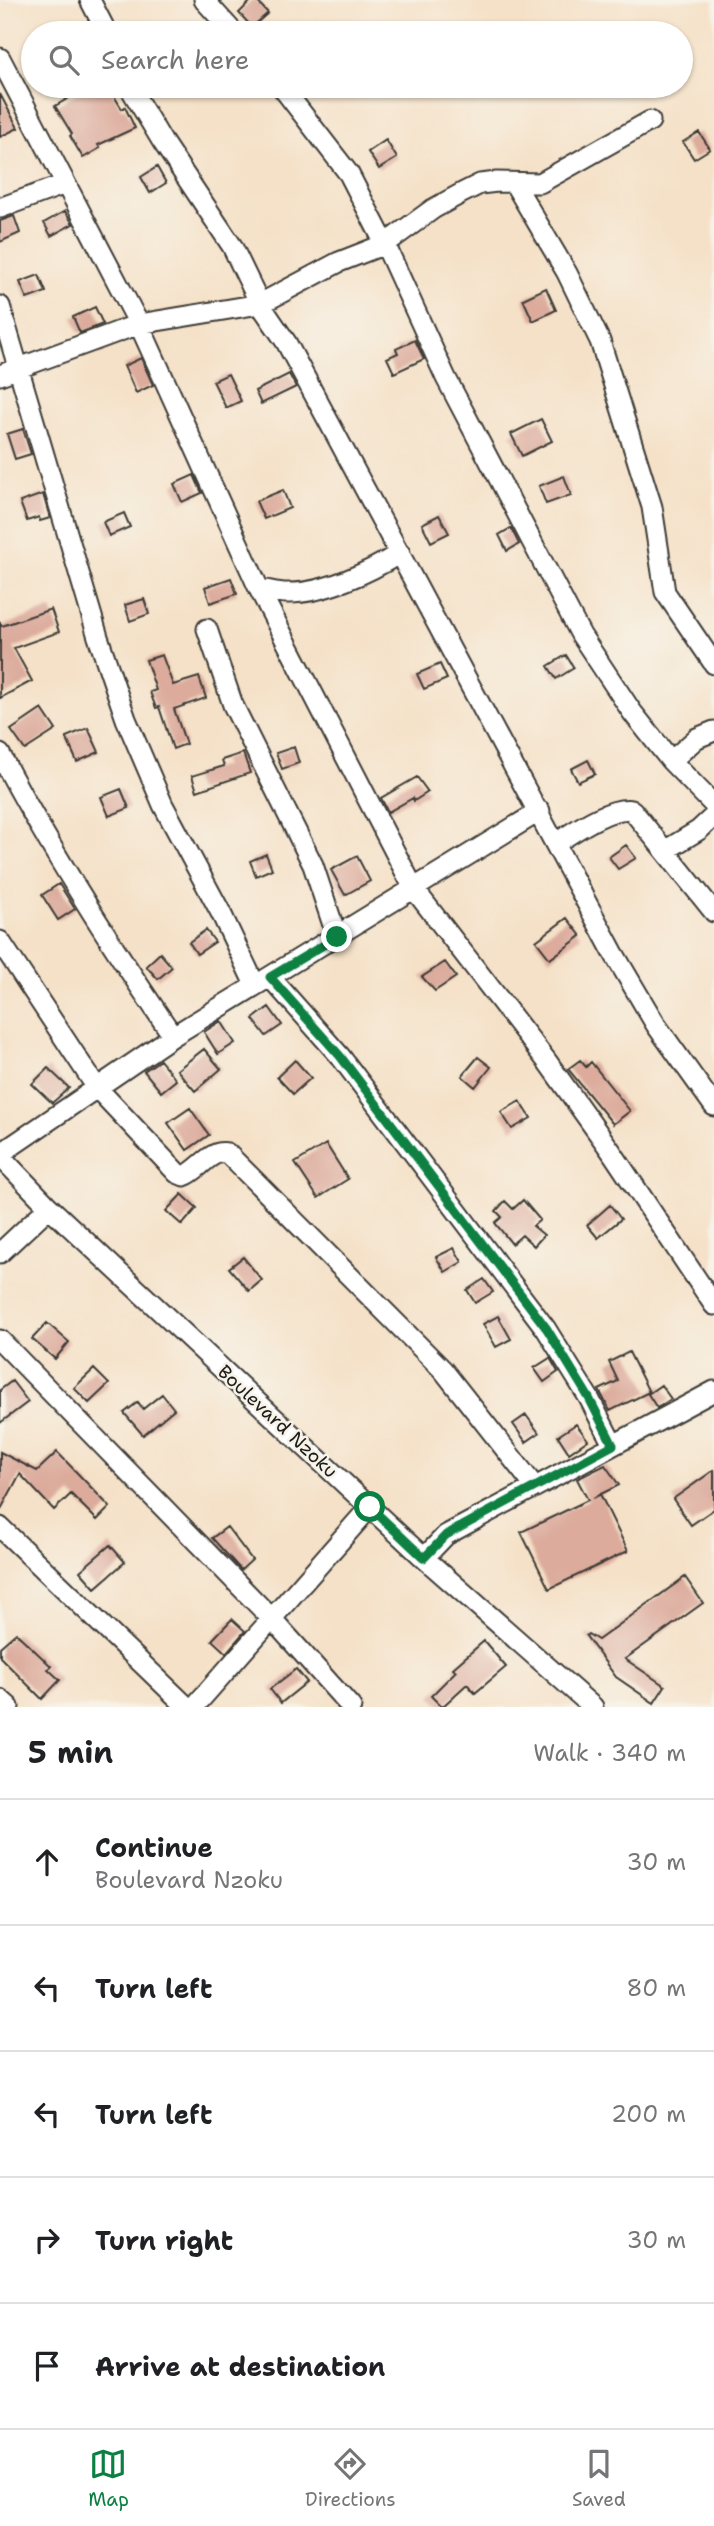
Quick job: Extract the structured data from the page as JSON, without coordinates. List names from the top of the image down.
{
  "streets": {
    "street": ["Boulevard Nzoku"]
  },
  "page": {
    "search": "Search here",
    "heading": ["5 min", "Walk · 340 m"],
    "list": [
      ["Continue", "Boulevard Nzoku", "30 m"],
      ["Turn left", "80 m"],
      ["Turn left", "200 m"],
      ["Turn right", "30 m"],
      "Arrive at destination"
    ],
    "nav": ["Map", "Directions", "Saved"]
  }
}
